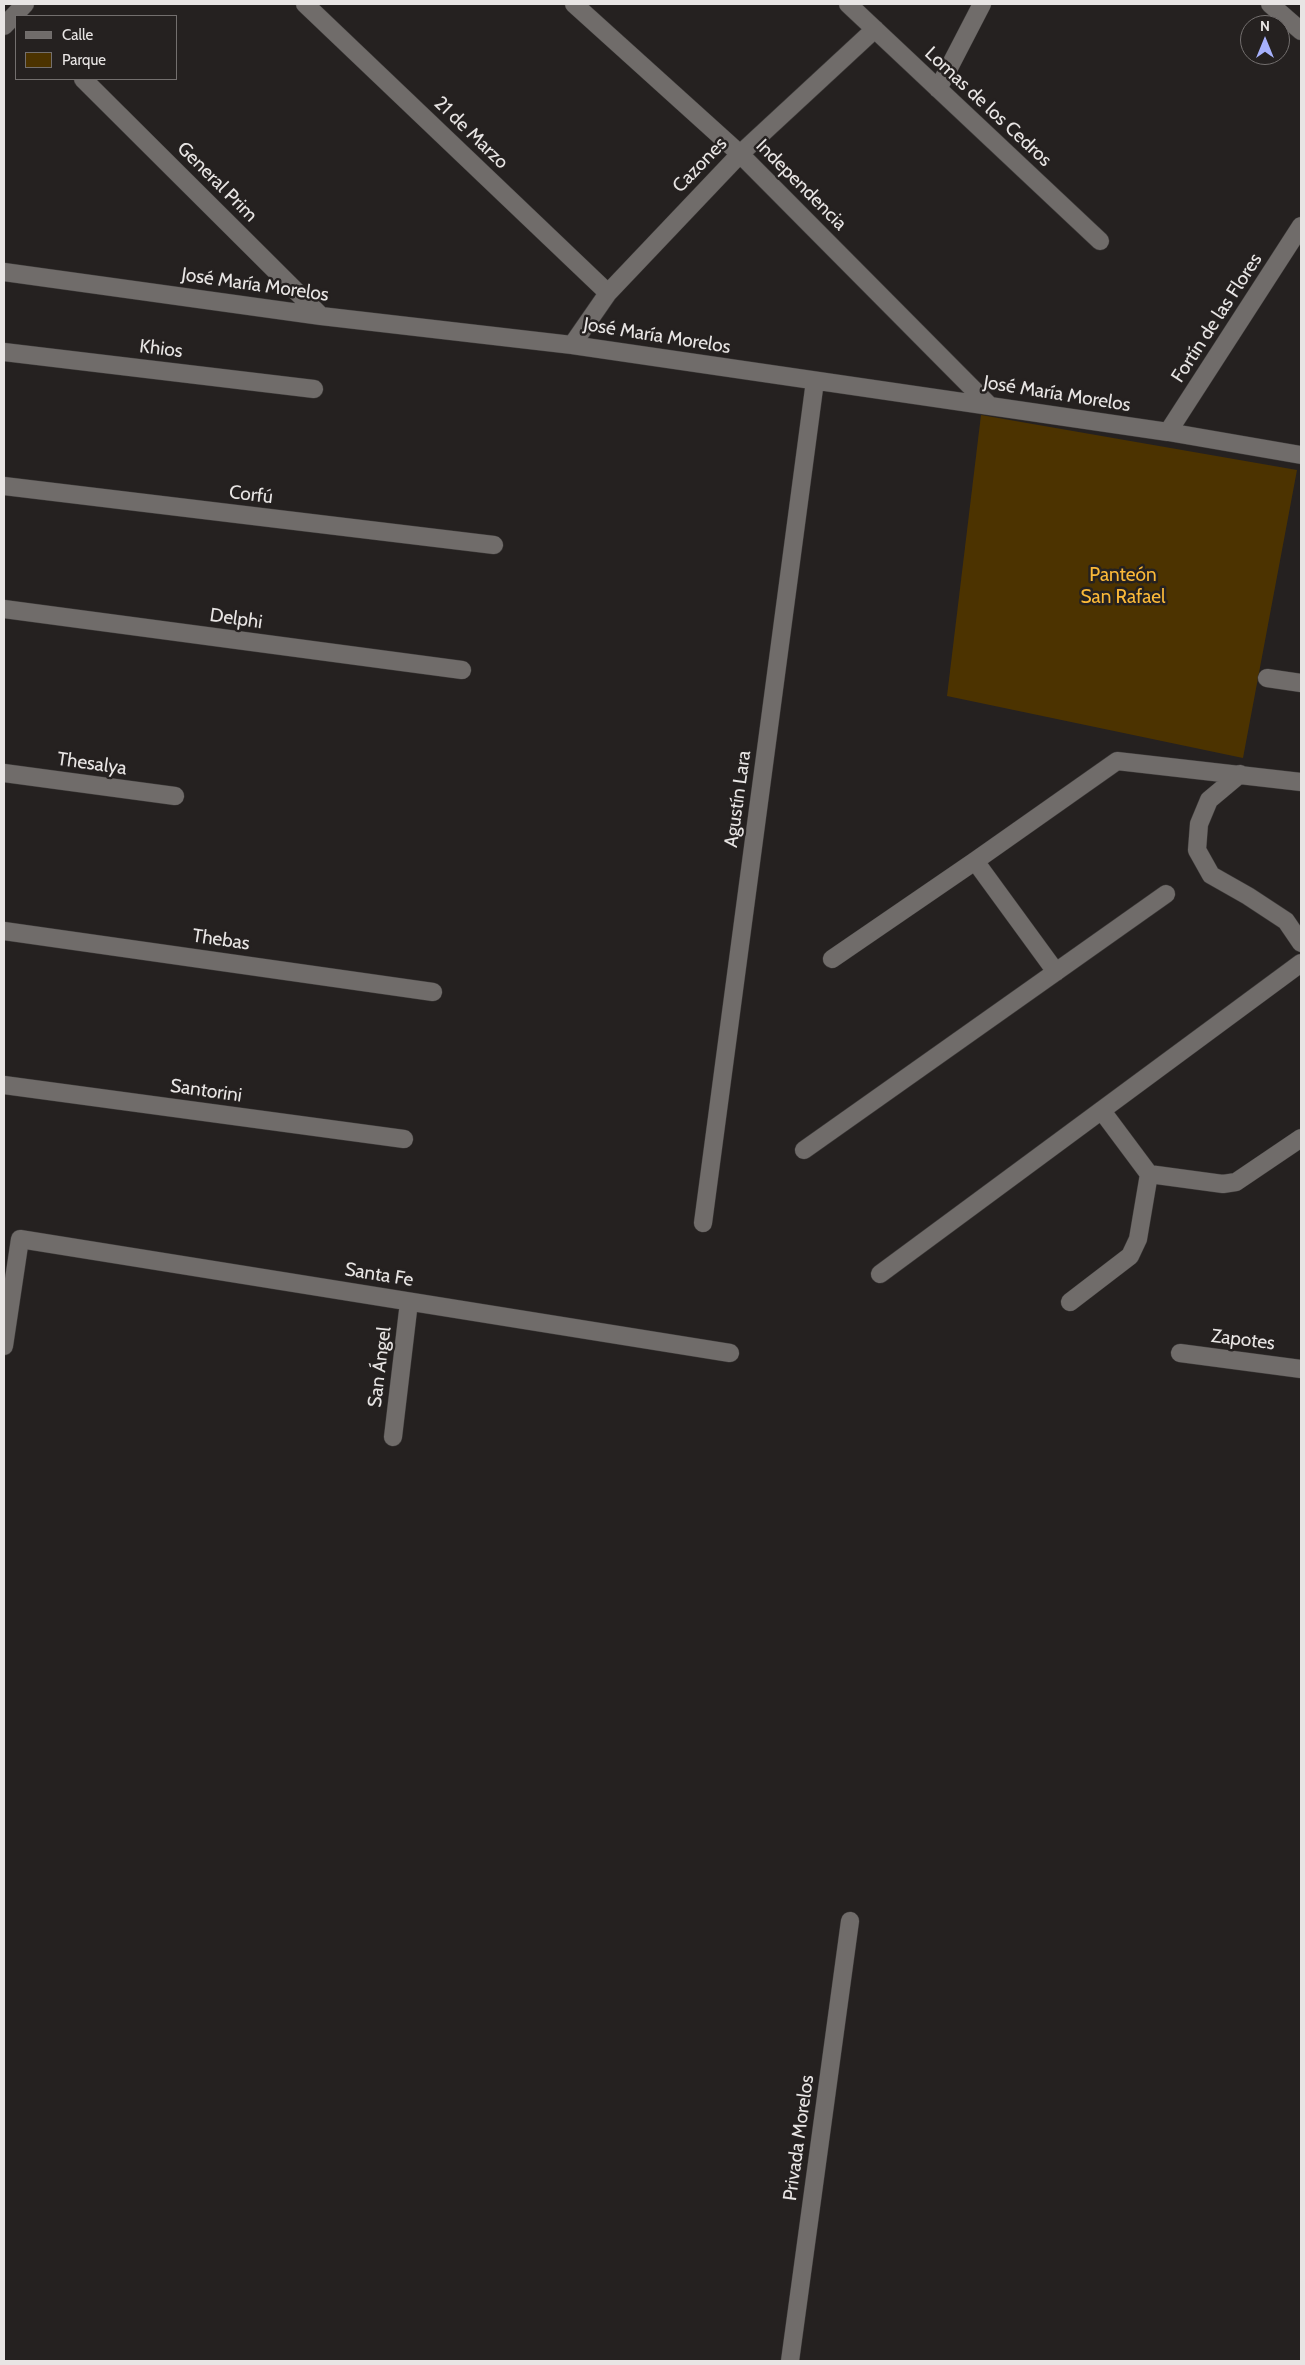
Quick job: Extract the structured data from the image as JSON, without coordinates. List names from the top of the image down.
{
  "streets": {
    "street": [
      "Lomas de los Cedros",
      "21 de Marzo",
      "Cazones",
      "General Prim",
      "Independencia",
      "José María Morelos",
      "Fortín de las Flores",
      "Khios",
      "Corfú",
      "Delphi",
      "Thesalya",
      "Agustín Lara",
      "Thebas",
      "Santorini",
      "Santa Fe",
      "Zapotes",
      "San Ángel",
      "Privada Morelos"
    ]
  },
  "crossings": [
    ["Lomas de los Cedros", "Cazones"],
    ["21 de Marzo", "Cazones"],
    ["Cazones", "Independencia"],
    ["Cazones", "José María Morelos"],
    ["General Prim", "José María Morelos"],
    ["Independencia", "José María Morelos"],
    ["José María Morelos", "Fortín de las Flores"],
    ["José María Morelos", "Agustín Lara"],
    ["Santa Fe", "San Ángel"]
  ],
  "parks": ["Panteón San Rafael"],
  "legend": ["Calle", "Parque"],
  "north": "top"
}
